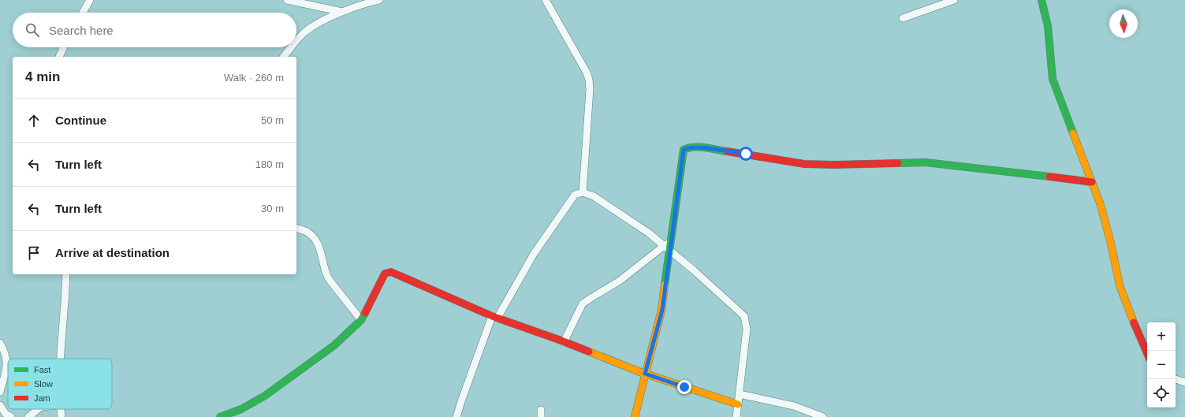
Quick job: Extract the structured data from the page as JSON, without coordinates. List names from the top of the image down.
{
  "legend": ["Fast", "Slow", "Jam"],
  "north": "bottom",
  "page": {
    "search": "Search here",
    "heading": ["4 min", "Walk · 260 m"],
    "list": [
      ["Continue", "50 m"],
      ["Turn left", "180 m"],
      ["Turn left", "30 m"],
      "Arrive at destination"
    ],
    "map_buttons": ["+", "−"]
  }
}
